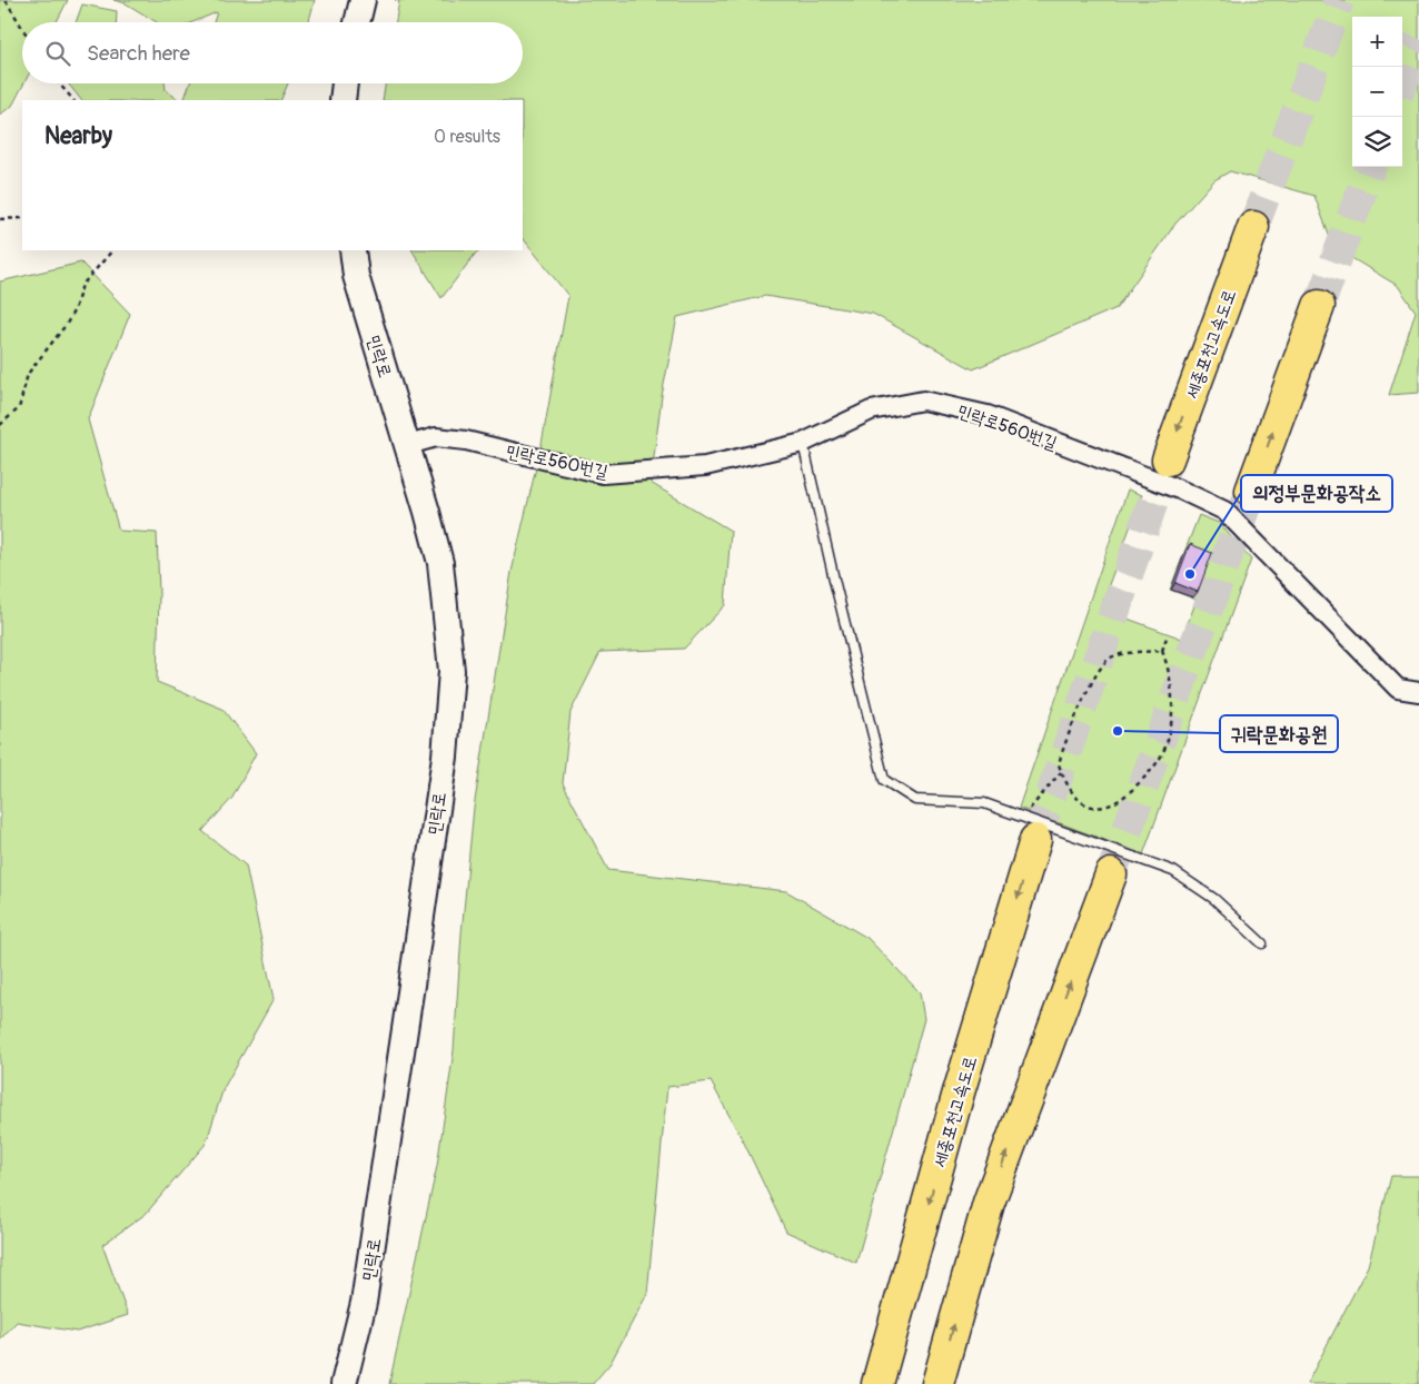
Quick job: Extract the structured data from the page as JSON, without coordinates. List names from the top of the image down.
{
  "streets": {
    "highway": ["세종포천고속도로"],
    "main road": ["민락로"],
    "street": ["민락로560번길"]
  },
  "crossings": [
    ["민락로", "민락로560번길"]
  ],
  "places": ["의정부문화공작소", "귀락문화공원"],
  "page": {
    "map_buttons": ["+", "−"],
    "search": "Search here",
    "heading": ["Nearby", "0 results"]
  }
}
